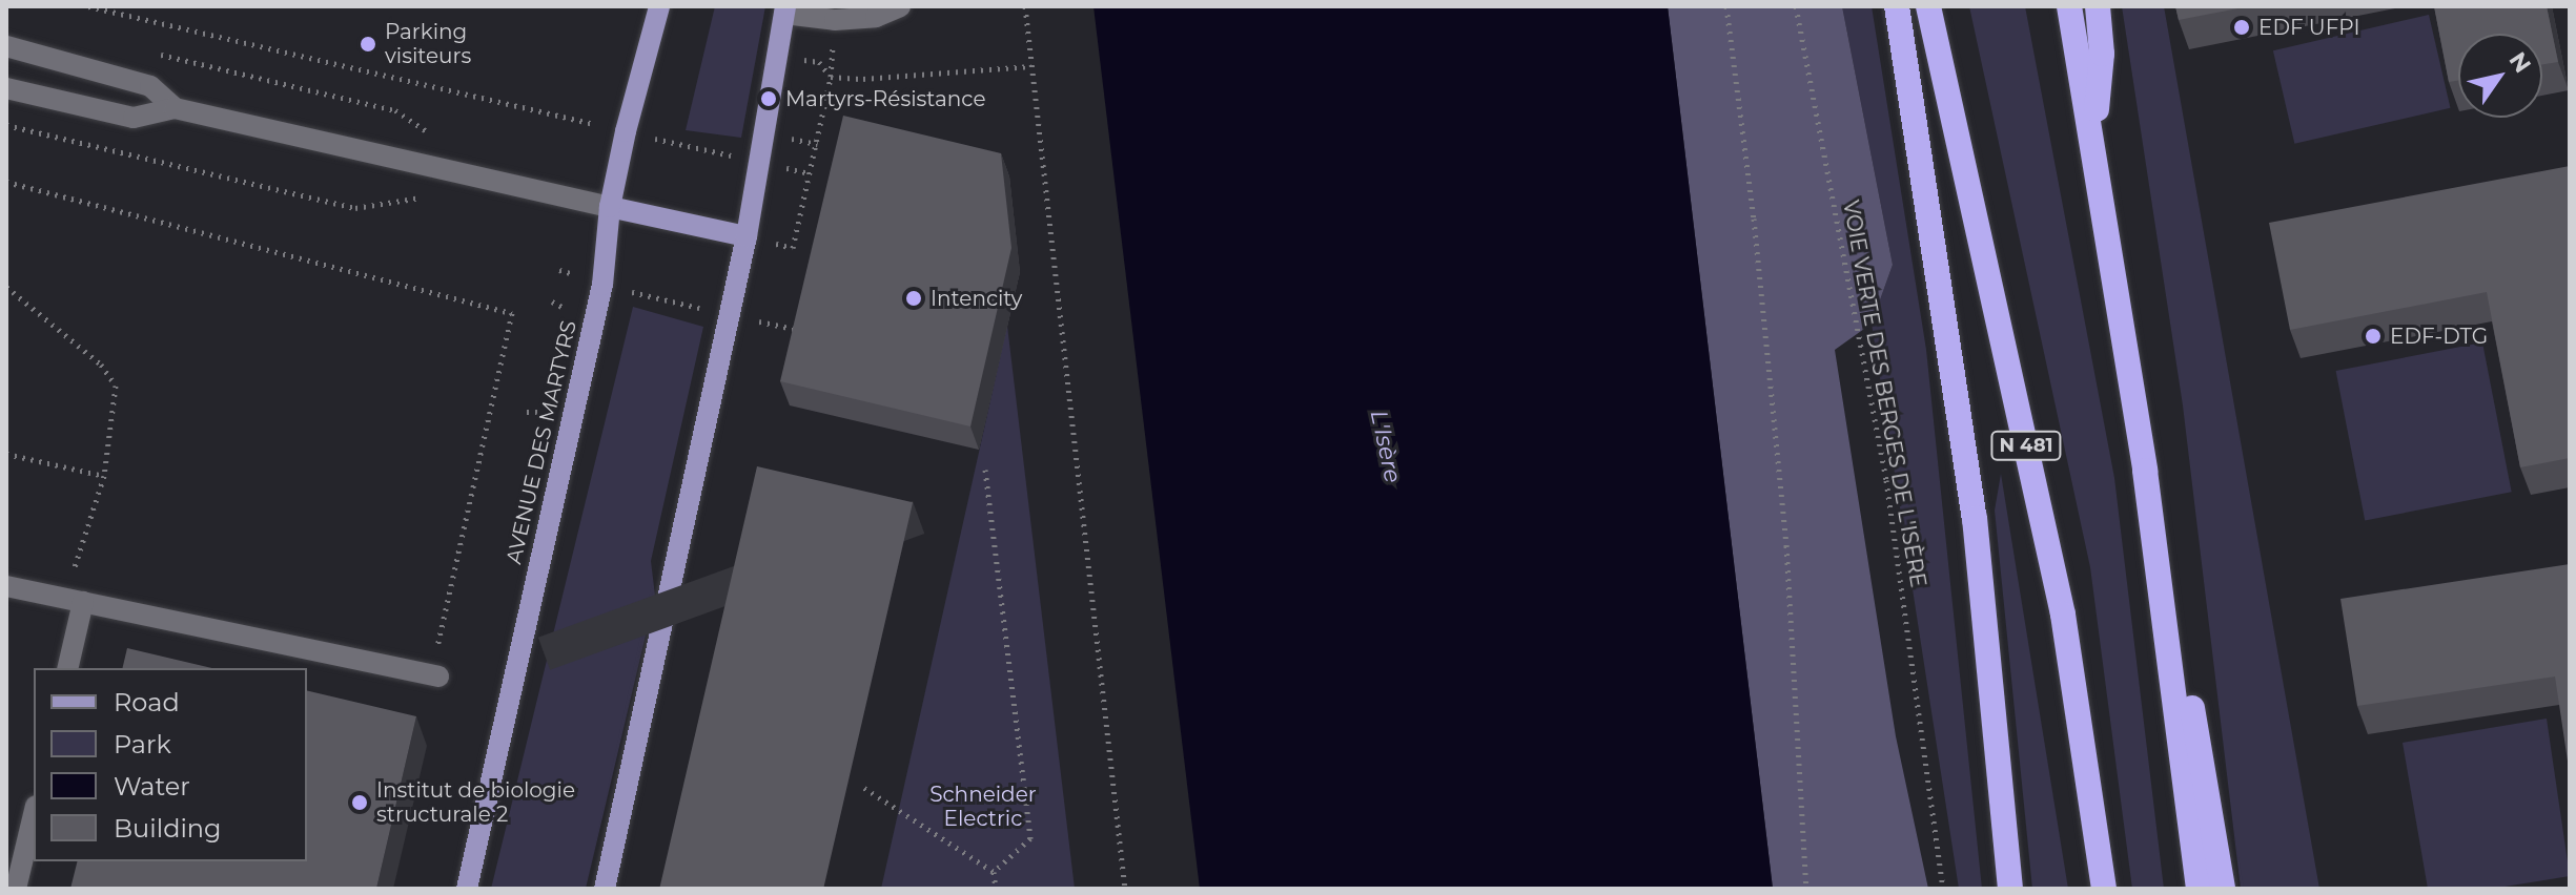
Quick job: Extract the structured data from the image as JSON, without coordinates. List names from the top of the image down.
{
  "streets": {
    "highway": ["N 481"],
    "main road": ["AVENUE DES MARTYRS"],
    "path": ["VOIE VERTE DES BERGES DE L'ISÈRE"]
  },
  "water": ["L'Isère"],
  "parks": ["Schneider Electric"],
  "places": [
    "EDF UFPI",
    "Parking visiteurs",
    "Martyrs-Résistance",
    "Intencity",
    "EDF-DTG",
    "Institut de biologie structurale 2"
  ],
  "legend": [
    "Road",
    "Park",
    "Water",
    "Building"
  ],
  "north": "top right"
}
